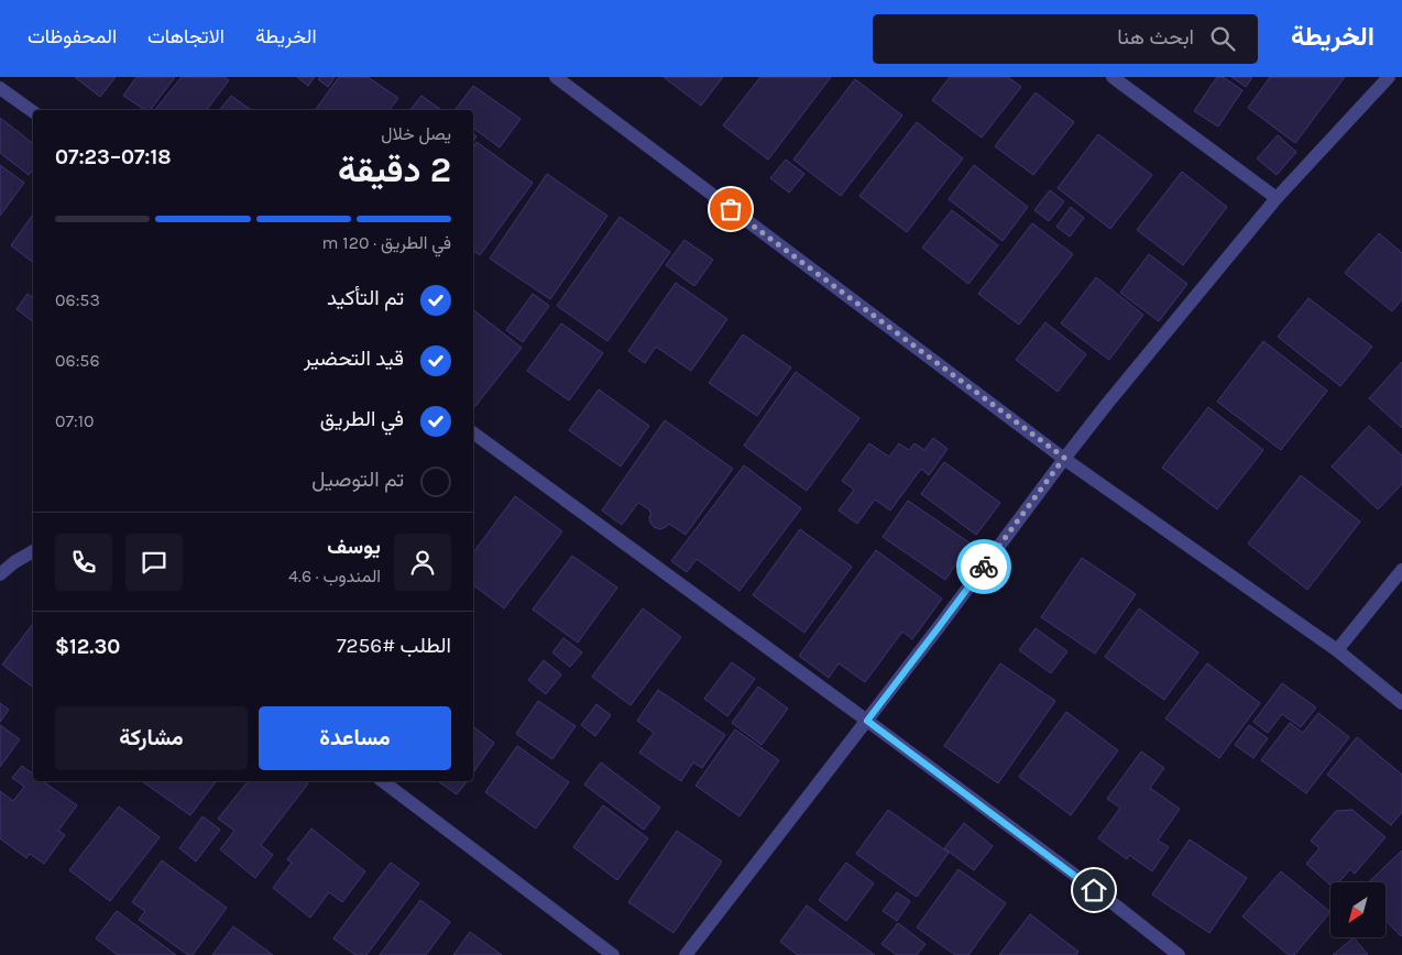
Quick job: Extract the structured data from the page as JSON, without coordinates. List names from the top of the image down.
{
  "north": "bottom left",
  "page": {
    "header": "الخريطة",
    "search": "ابحث هنا",
    "nav": ["الخريطة", "الاتجاهات", "المحفوظات"],
    "heading": ["2 دقيقة", "يصل خلال", "07:18–07:23"],
    "panel": [
      "يوسف",
      "المندوب · 4.6",
      "الطلب #7256",
      "$12.30"
    ],
    "bar": "في الطريق · 120 m",
    "list": [
      ["تم التأكيد", "06:53"],
      ["قيد التحضير", "06:56"],
      ["في الطريق", "07:10"],
      "تم التوصيل"
    ],
    "buttons": ["مساعدة", "مشاركة"]
  }
}
